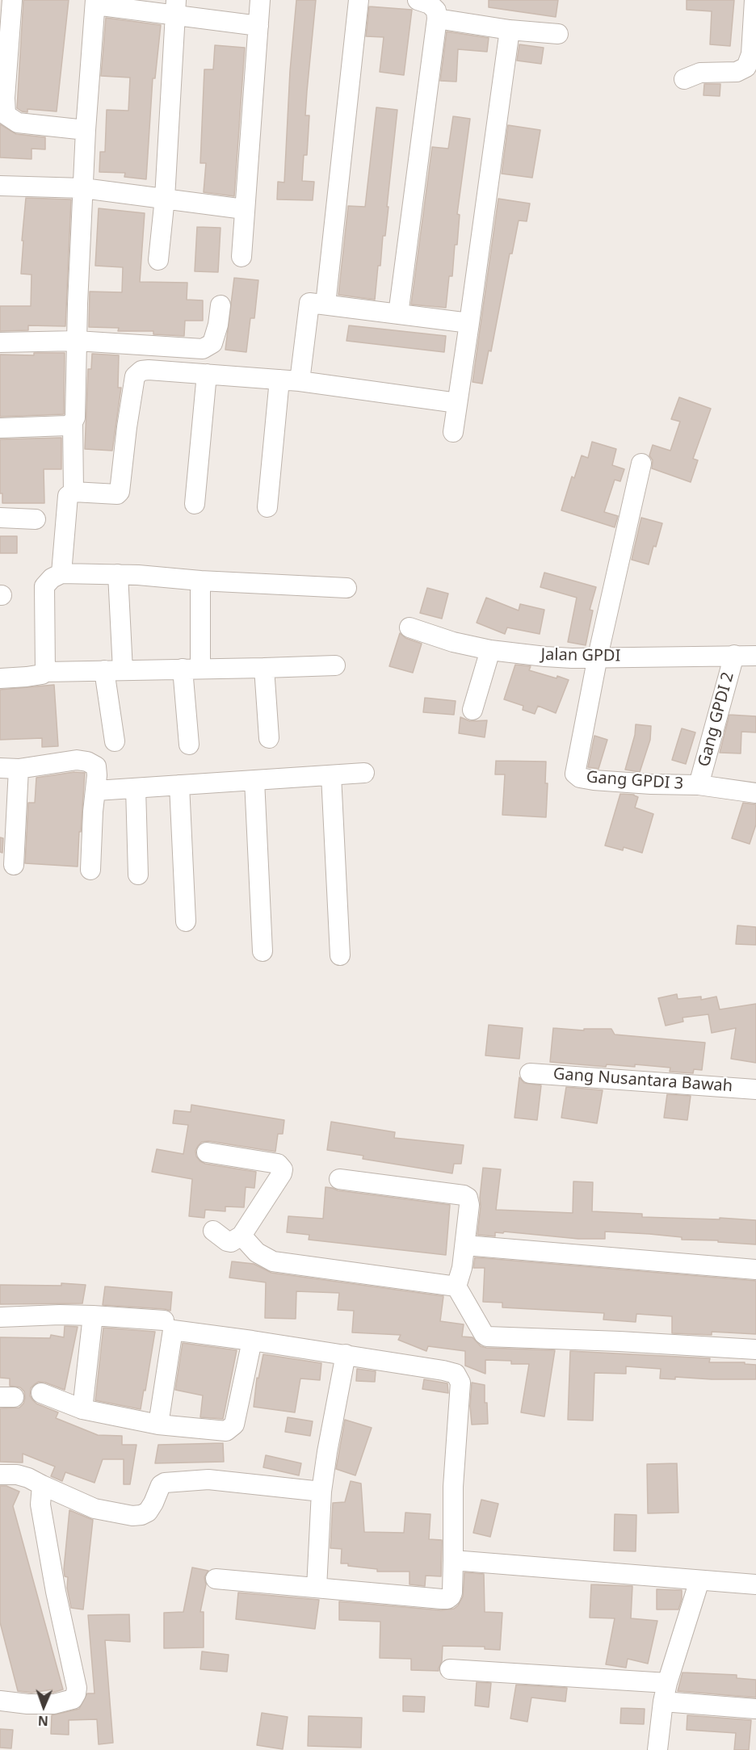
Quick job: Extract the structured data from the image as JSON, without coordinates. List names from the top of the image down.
{
  "streets": {
    "street": [
      "Jalan GPDI",
      "Gang GPDI 2",
      "Gang GPDI 3",
      "Gang Nusantara Bawah"
    ]
  },
  "crossings": [
    ["Jalan GPDI", "Gang GPDI 2"],
    ["Jalan GPDI", "Gang GPDI 3"],
    ["Gang GPDI 2", "Gang GPDI 3"]
  ],
  "north": "bottom"
}
